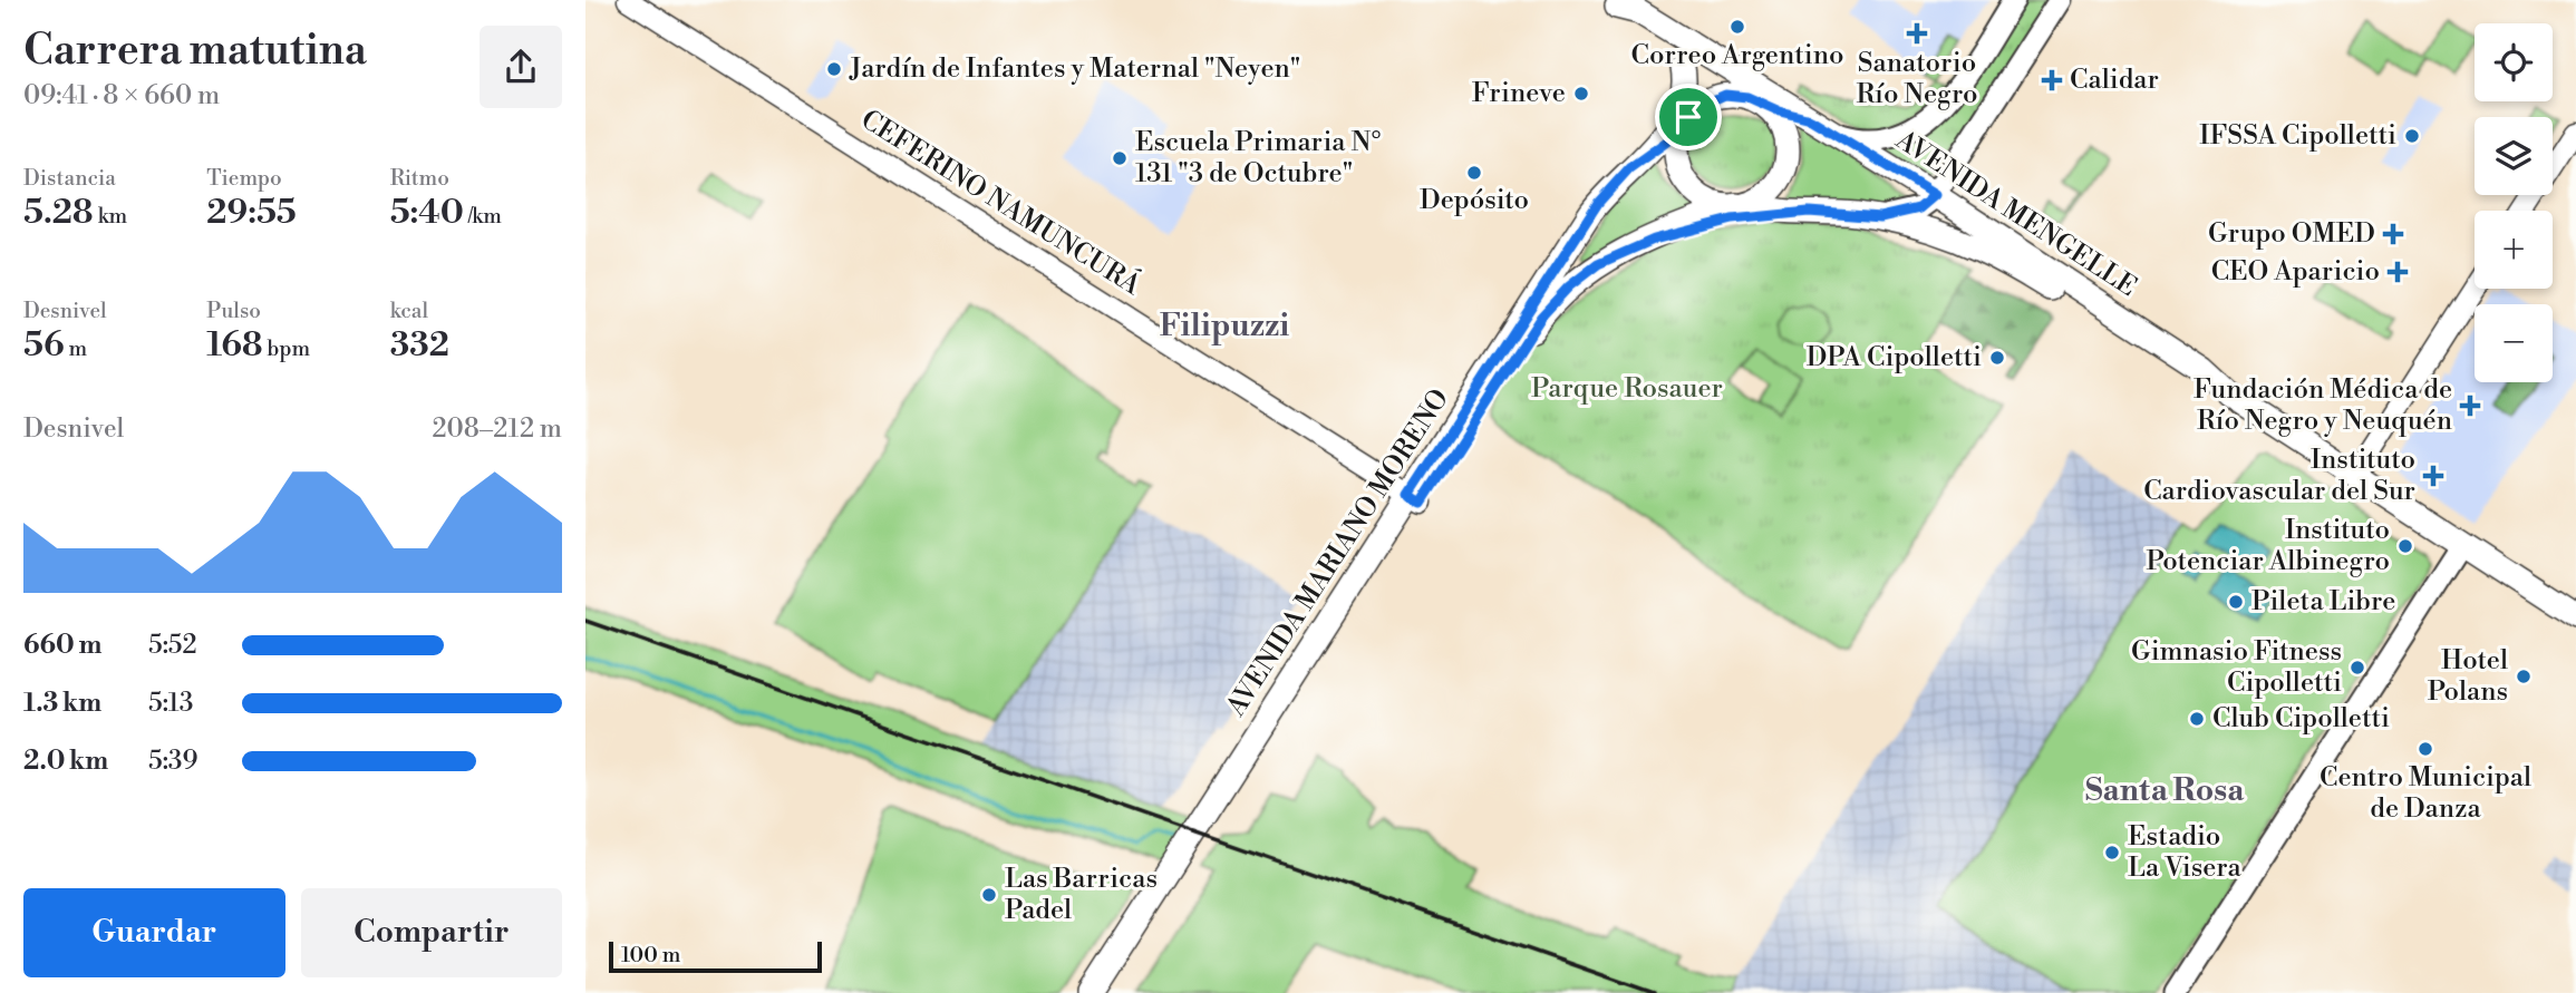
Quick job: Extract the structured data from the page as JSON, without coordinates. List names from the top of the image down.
{
  "streets": {
    "main road": ["AVENIDA MENGELLE", "AVENIDA MARIANO MORENO"],
    "street": ["CEFERINO NAMUNCURÁ"]
  },
  "crossings": [
    ["CEFERINO NAMUNCURÁ", "AVENIDA MARIANO MORENO"],
    ["AVENIDA MENGELLE", "AVENIDA MARIANO MORENO"]
  ],
  "districts": ["Filipuzzi", "Santa Rosa"],
  "parks": ["Parque Rosauer"],
  "places": {
    "other": [
      "Correo Argentino",
      "Jardín de Infantes y Maternal \"Neyen\"",
      "Frineve",
      "IFSSA Cipolletti",
      "Escuela Primaria N° 131 \"3 de Octubre\"",
      "Depósito",
      "DPA Cipolletti",
      "Instituto Potenciar Albinegro",
      "Pileta Libre",
      "Gimnasio Fitness Cipolletti",
      "Hotel Polans",
      "Club Cipolletti",
      "Centro Municipal de Danza",
      "Estadio La Visera",
      "Las Barricas Padel"
    ],
    "health": [
      "Sanatorio Río Negro",
      "Calidar",
      "Grupo OMED",
      "CEO Aparicio",
      "Fundación Médica de Río Negro y Neuquén",
      "Instituto Cardiovascular del Sur"
    ]
  },
  "scale_bar": "100 m",
  "page": {
    "heading": ["Carrera matutina", "09:41 · 8 × 660 m"],
    "map_buttons": ["+", "−"],
    "stats": [
      ["Distancia", "5.28 km"],
      ["Tiempo", "29:55"],
      ["Ritmo", "5:40 /km"],
      ["Desnivel", "56 m"],
      ["Pulso", "168 bpm"],
      ["kcal", "332"]
    ],
    "chart": ["Desnivel", "208–212 m"],
    "list": [
      {
        "name": "660 m",
        "note": "5:52"
      },
      {
        "name": "1.3 km",
        "note": "5:13"
      },
      {
        "name": "2.0 km",
        "note": "5:39"
      }
    ],
    "buttons": ["Guardar", "Compartir"],
    "scale": "100 m"
  }
}
